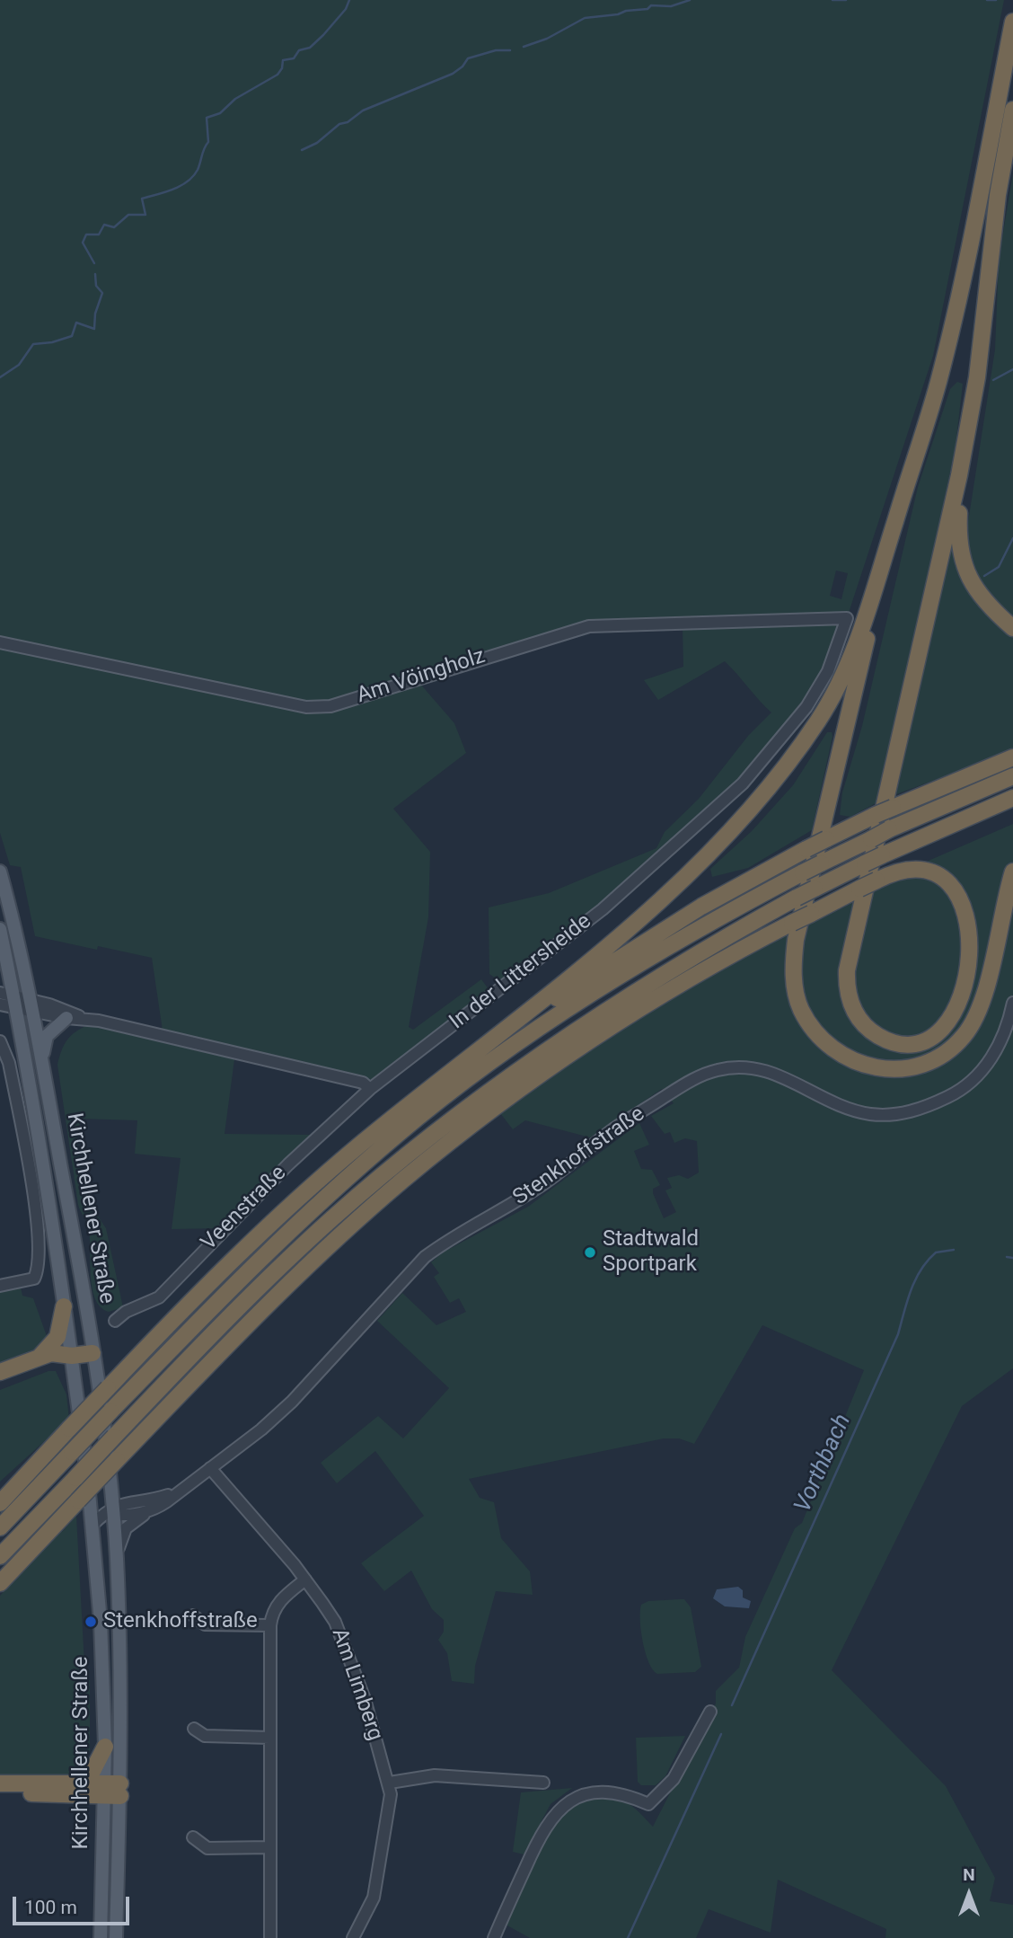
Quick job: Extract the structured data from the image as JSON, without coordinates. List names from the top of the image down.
{
  "streets": {
    "main road": ["Kirchhellener Straße"],
    "street": [
      "Am Vöingholz",
      "In der Littersheide",
      "Stenkhoffstraße",
      "Veenstraße",
      "Am Limberg"
    ]
  },
  "crossings": [
    ["Am Vöingholz", "In der Littersheide"],
    ["In der Littersheide", "Veenstraße"],
    ["Stenkhoffstraße", "Kirchhellener Straße"],
    ["Stenkhoffstraße", "Am Limberg"]
  ],
  "water": ["Vorthbach"],
  "places": ["Stadtwald Sportpark", "Stenkhoffstraße"],
  "scale_bar": "100 m",
  "north": "top"
}
